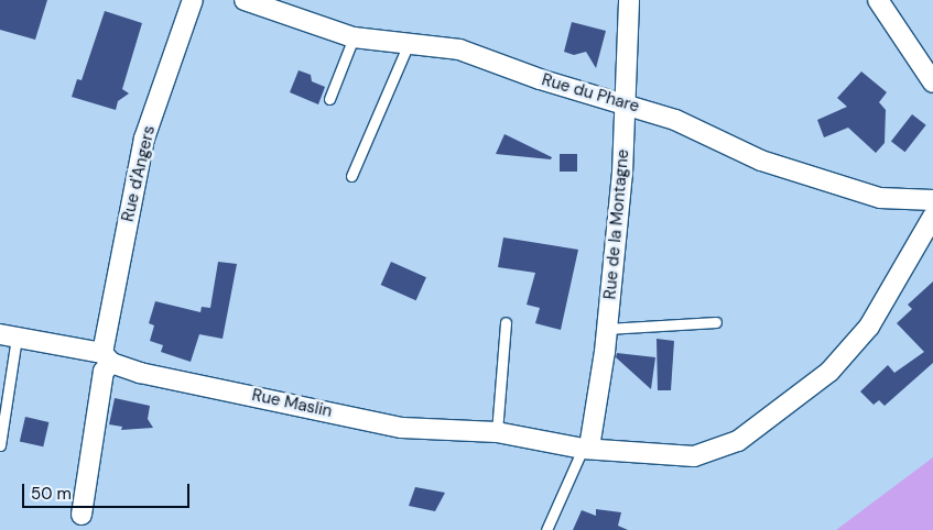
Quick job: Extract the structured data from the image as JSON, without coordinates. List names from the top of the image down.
{
  "streets": {
    "street": [
      "Rue du Phare",
      "Rue d'Angers",
      "Rue de la Montagne",
      "Rue Maslin"
    ]
  },
  "crossings": [
    ["Rue du Phare", "Rue de la Montagne"],
    ["Rue d'Angers", "Rue Maslin"],
    ["Rue de la Montagne", "Rue Maslin"]
  ],
  "scale_bar": "50 m"
}
